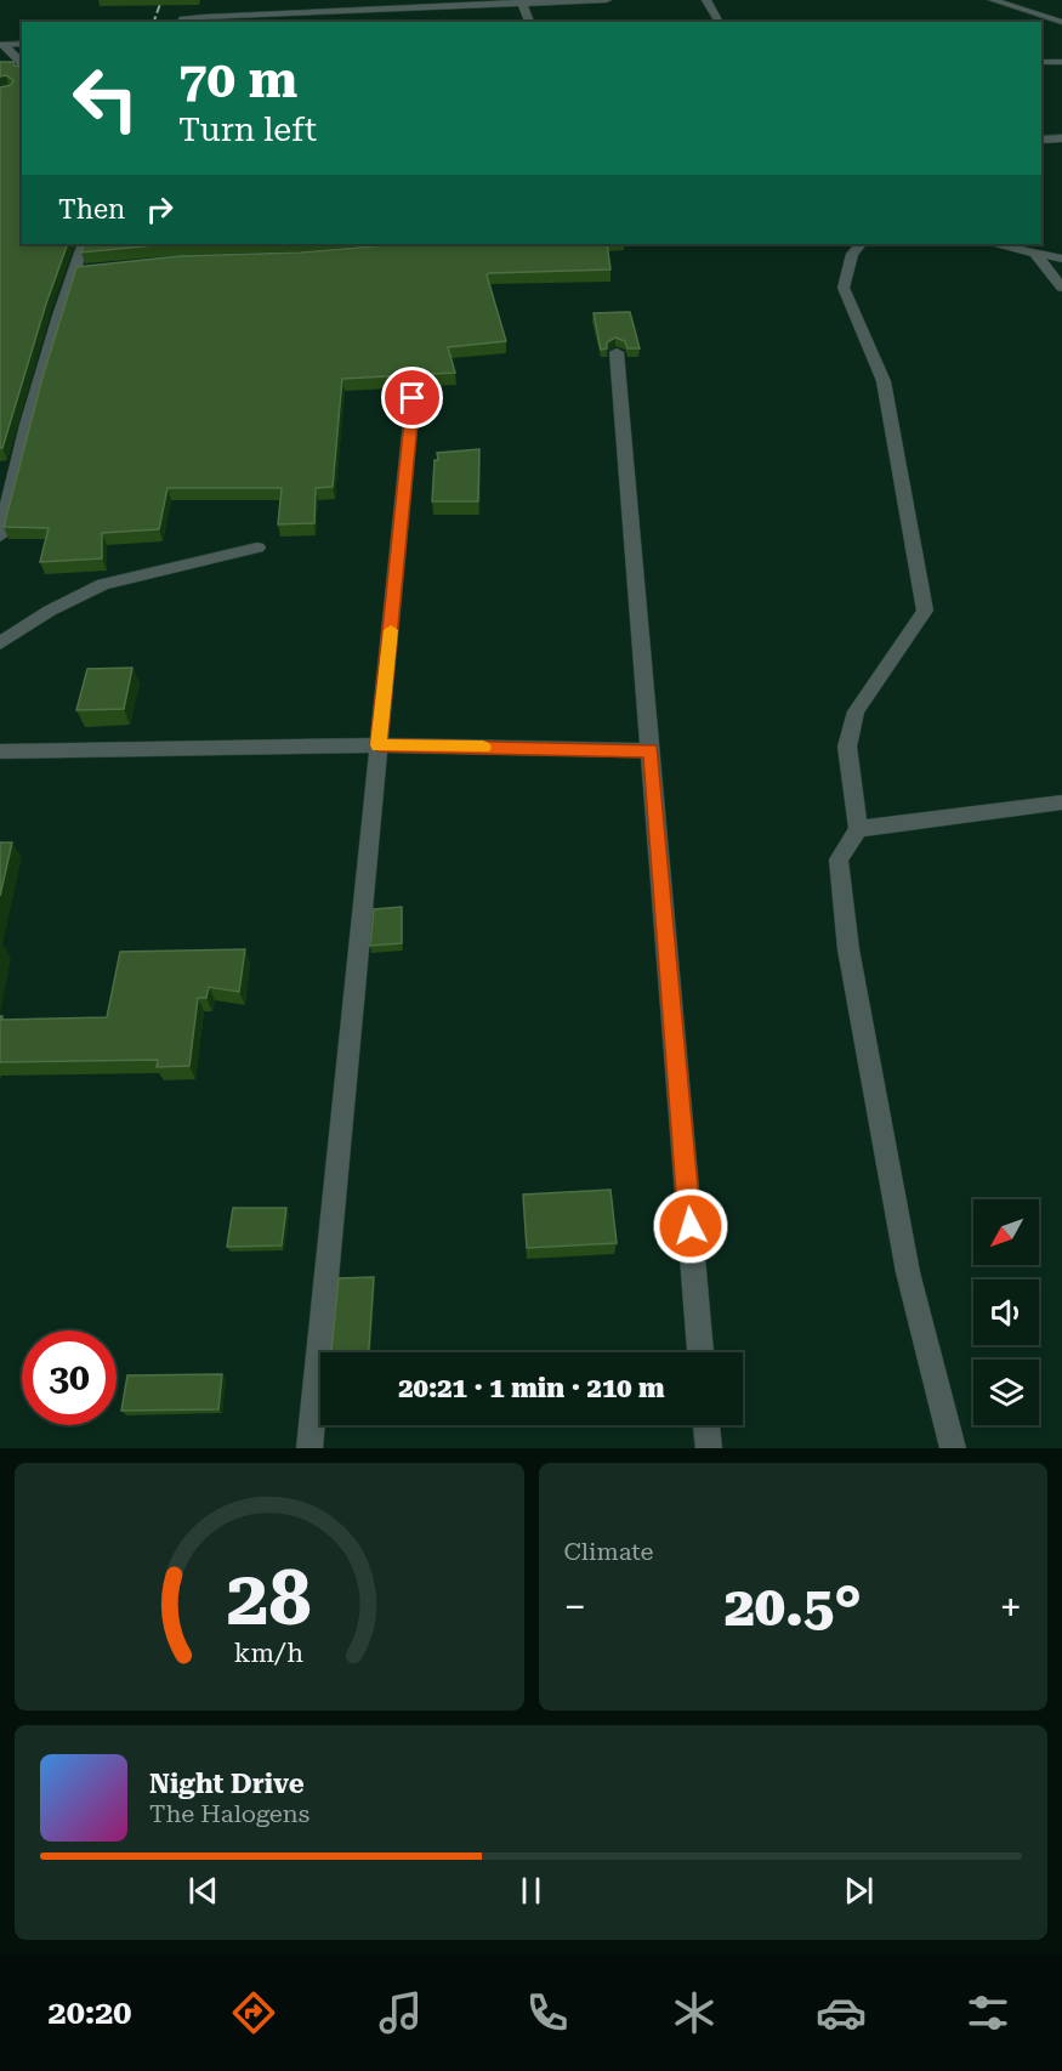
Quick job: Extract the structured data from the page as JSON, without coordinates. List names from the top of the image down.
{
  "north": "bottom left",
  "page": {
    "turn": ["70 m", "Turn left"],
    "then": "Then",
    "limit": "30",
    "trip": "20:21 · 1 min · 210 m",
    "tile": "Climate",
    "heat": ["−", "20.5°", "+"],
    "song": ["Night Drive", "The Halogens"],
    "tabs": "20:20",
    "gauge": ["28", "km/h"]
  }
}
